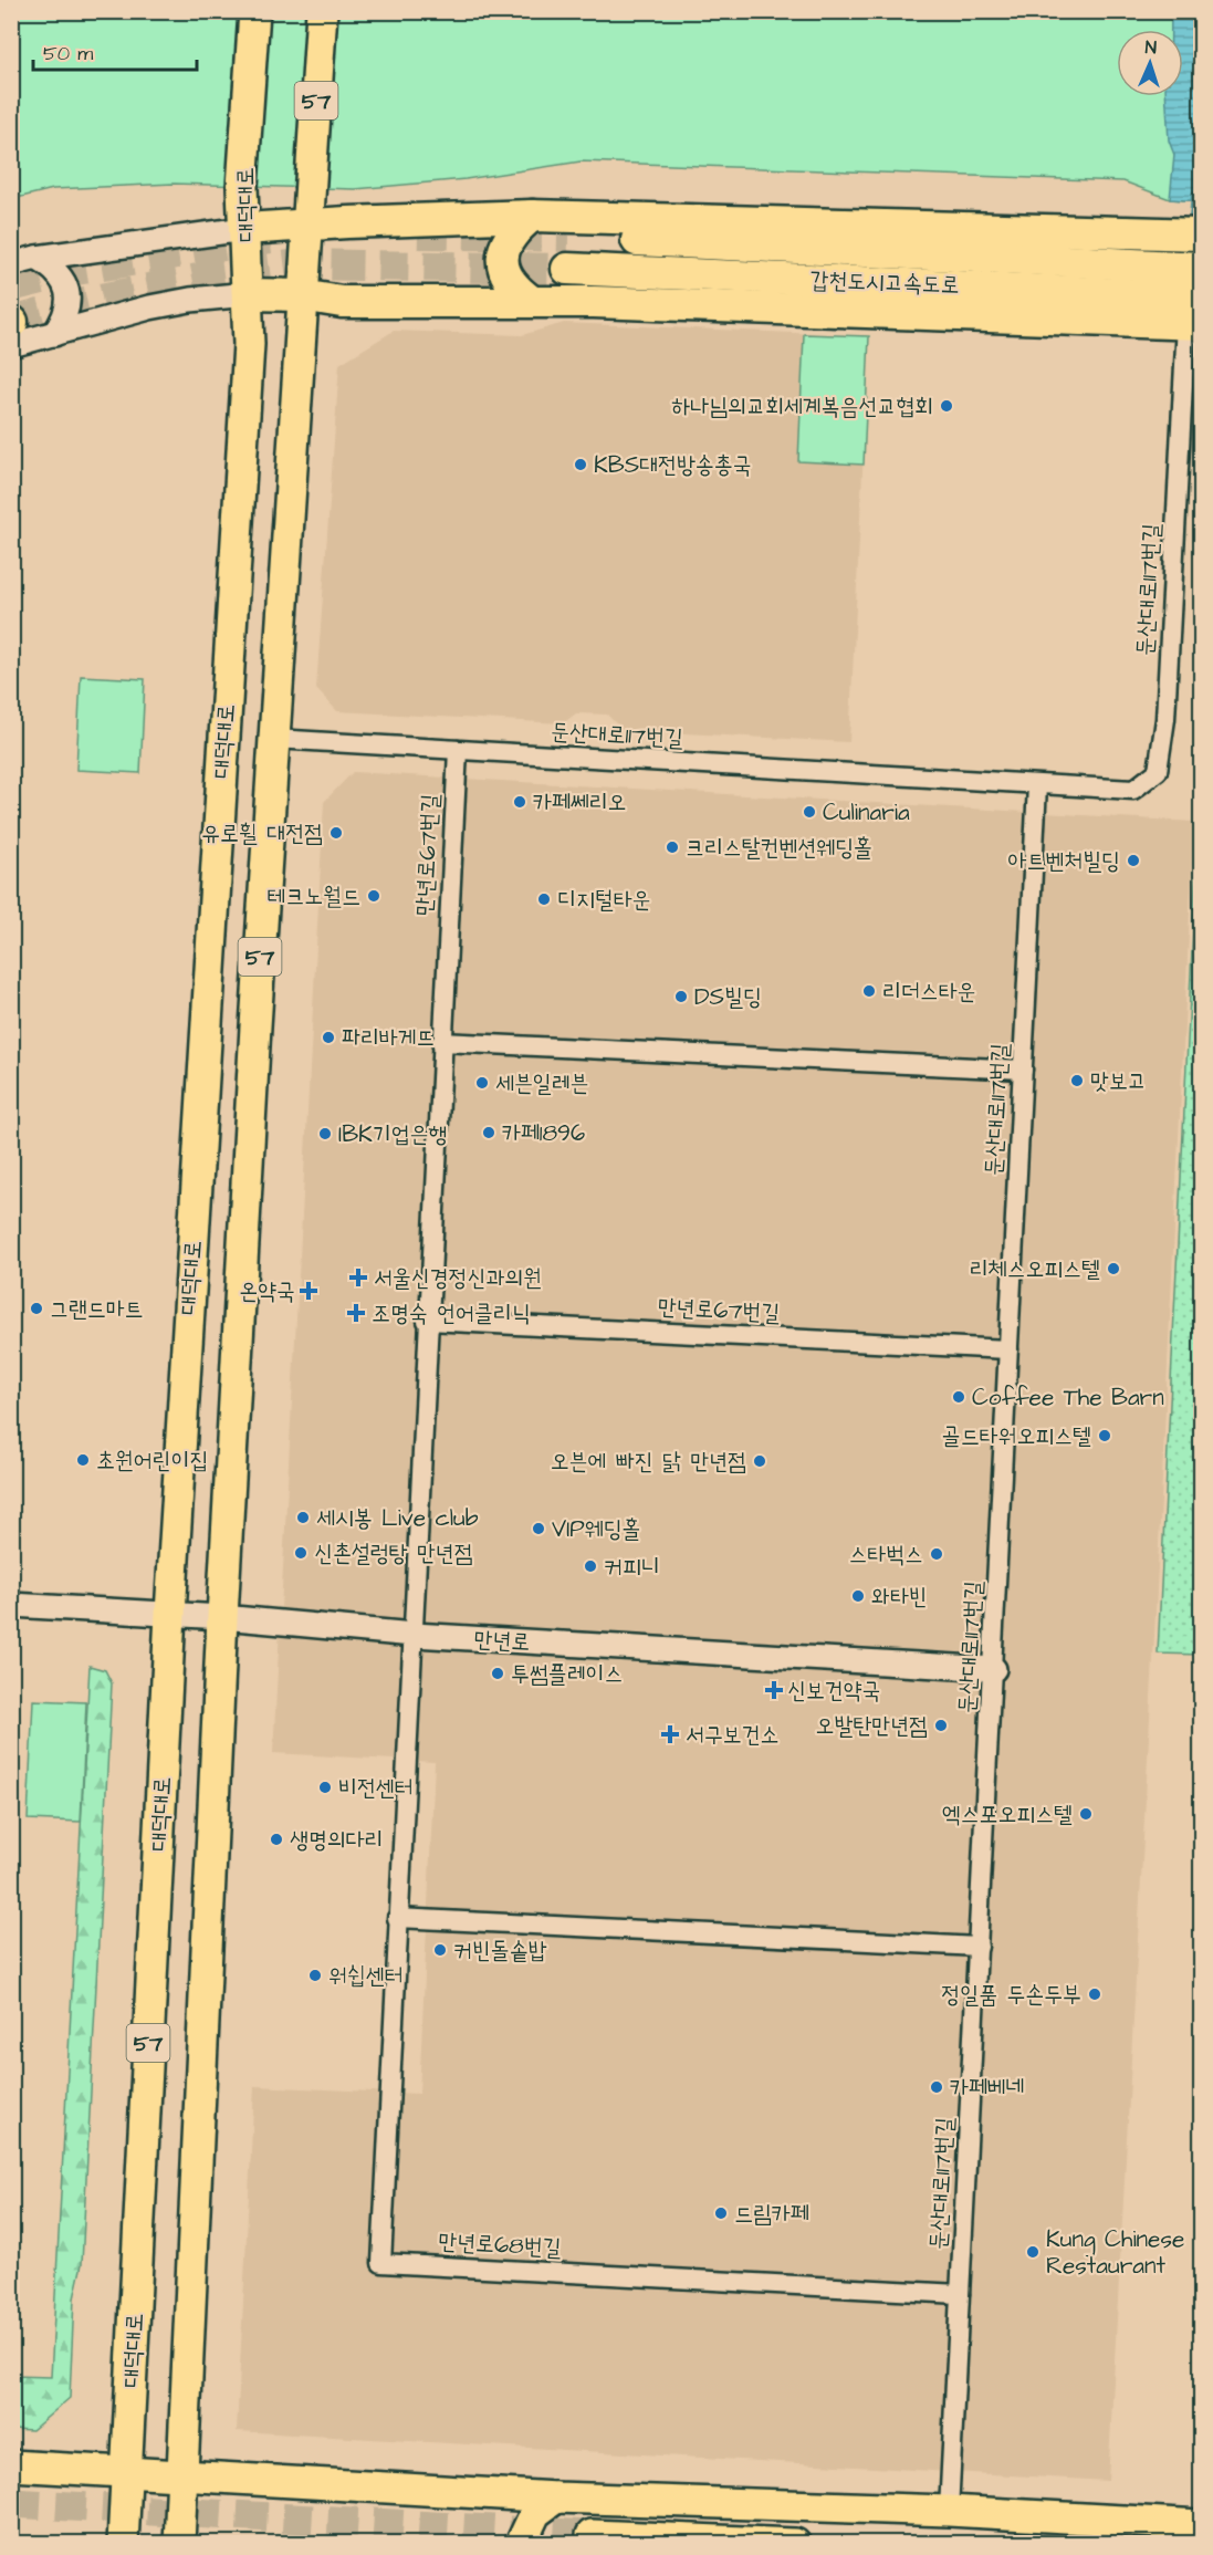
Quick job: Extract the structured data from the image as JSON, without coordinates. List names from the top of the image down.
{
  "streets": {
    "highway": ["갑천도시고속도로"],
    "main road": ["57", "대덕대로"],
    "street": [
      "둔산대로117번길",
      "만년로67번길",
      "만년로",
      "만년로68번길"
    ]
  },
  "crossings": [
    ["57", "둔산대로117번길"],
    ["57", "만년로"],
    ["대덕대로", "만년로"],
    ["갑천도시고속도로", "둔산대로117번길"],
    ["둔산대로117번길", "만년로67번길"],
    ["둔산대로117번길", "만년로"],
    ["둔산대로117번길", "만년로68번길"],
    ["만년로67번길", "만년로"],
    ["만년로67번길", "만년로68번길"],
    ["만년로", "만년로68번길"]
  ],
  "places": {
    "other": [
      "하나님의교회세계복음선교협회",
      "KBS대전방송총국",
      "카페쎄리오",
      "Culinaria",
      "유로휠 대전점",
      "크리스탈컨벤션웨딩홀",
      "아트벤처빌딩",
      "테크노월드",
      "디지털타운",
      "리더스타운",
      "DS빌딩",
      "파리바게뜨",
      "맛보고",
      "세븐일레븐",
      "카페1896",
      "IBK기업은행",
      "리체스오피스텔",
      "그랜드마트",
      "Coffee The Barn",
      "골드타워오피스텔",
      "초원어린이집",
      "오븐에 빠진 닭 만년점",
      "세시봉 Live club",
      "VIP웨딩홀",
      "신촌설렁탕 만년점",
      "스타벅스",
      "커피니",
      "와타빈",
      "투썸플레이스",
      "오발탄만년점",
      "비전센터",
      "엑스포오피스텔",
      "생명의다리",
      "커빈돌솥밥",
      "워쉽센터",
      "정일품 두손두부",
      "카페베네",
      "드림카페",
      "Kung Chinese Restaurant"
    ],
    "health": [
      "서울신경정신과의원",
      "온약국",
      "조명숙 언어클리닉",
      "신보건약국",
      "서구보건소"
    ]
  },
  "scale_bar": "50 m",
  "north": "top"
}
